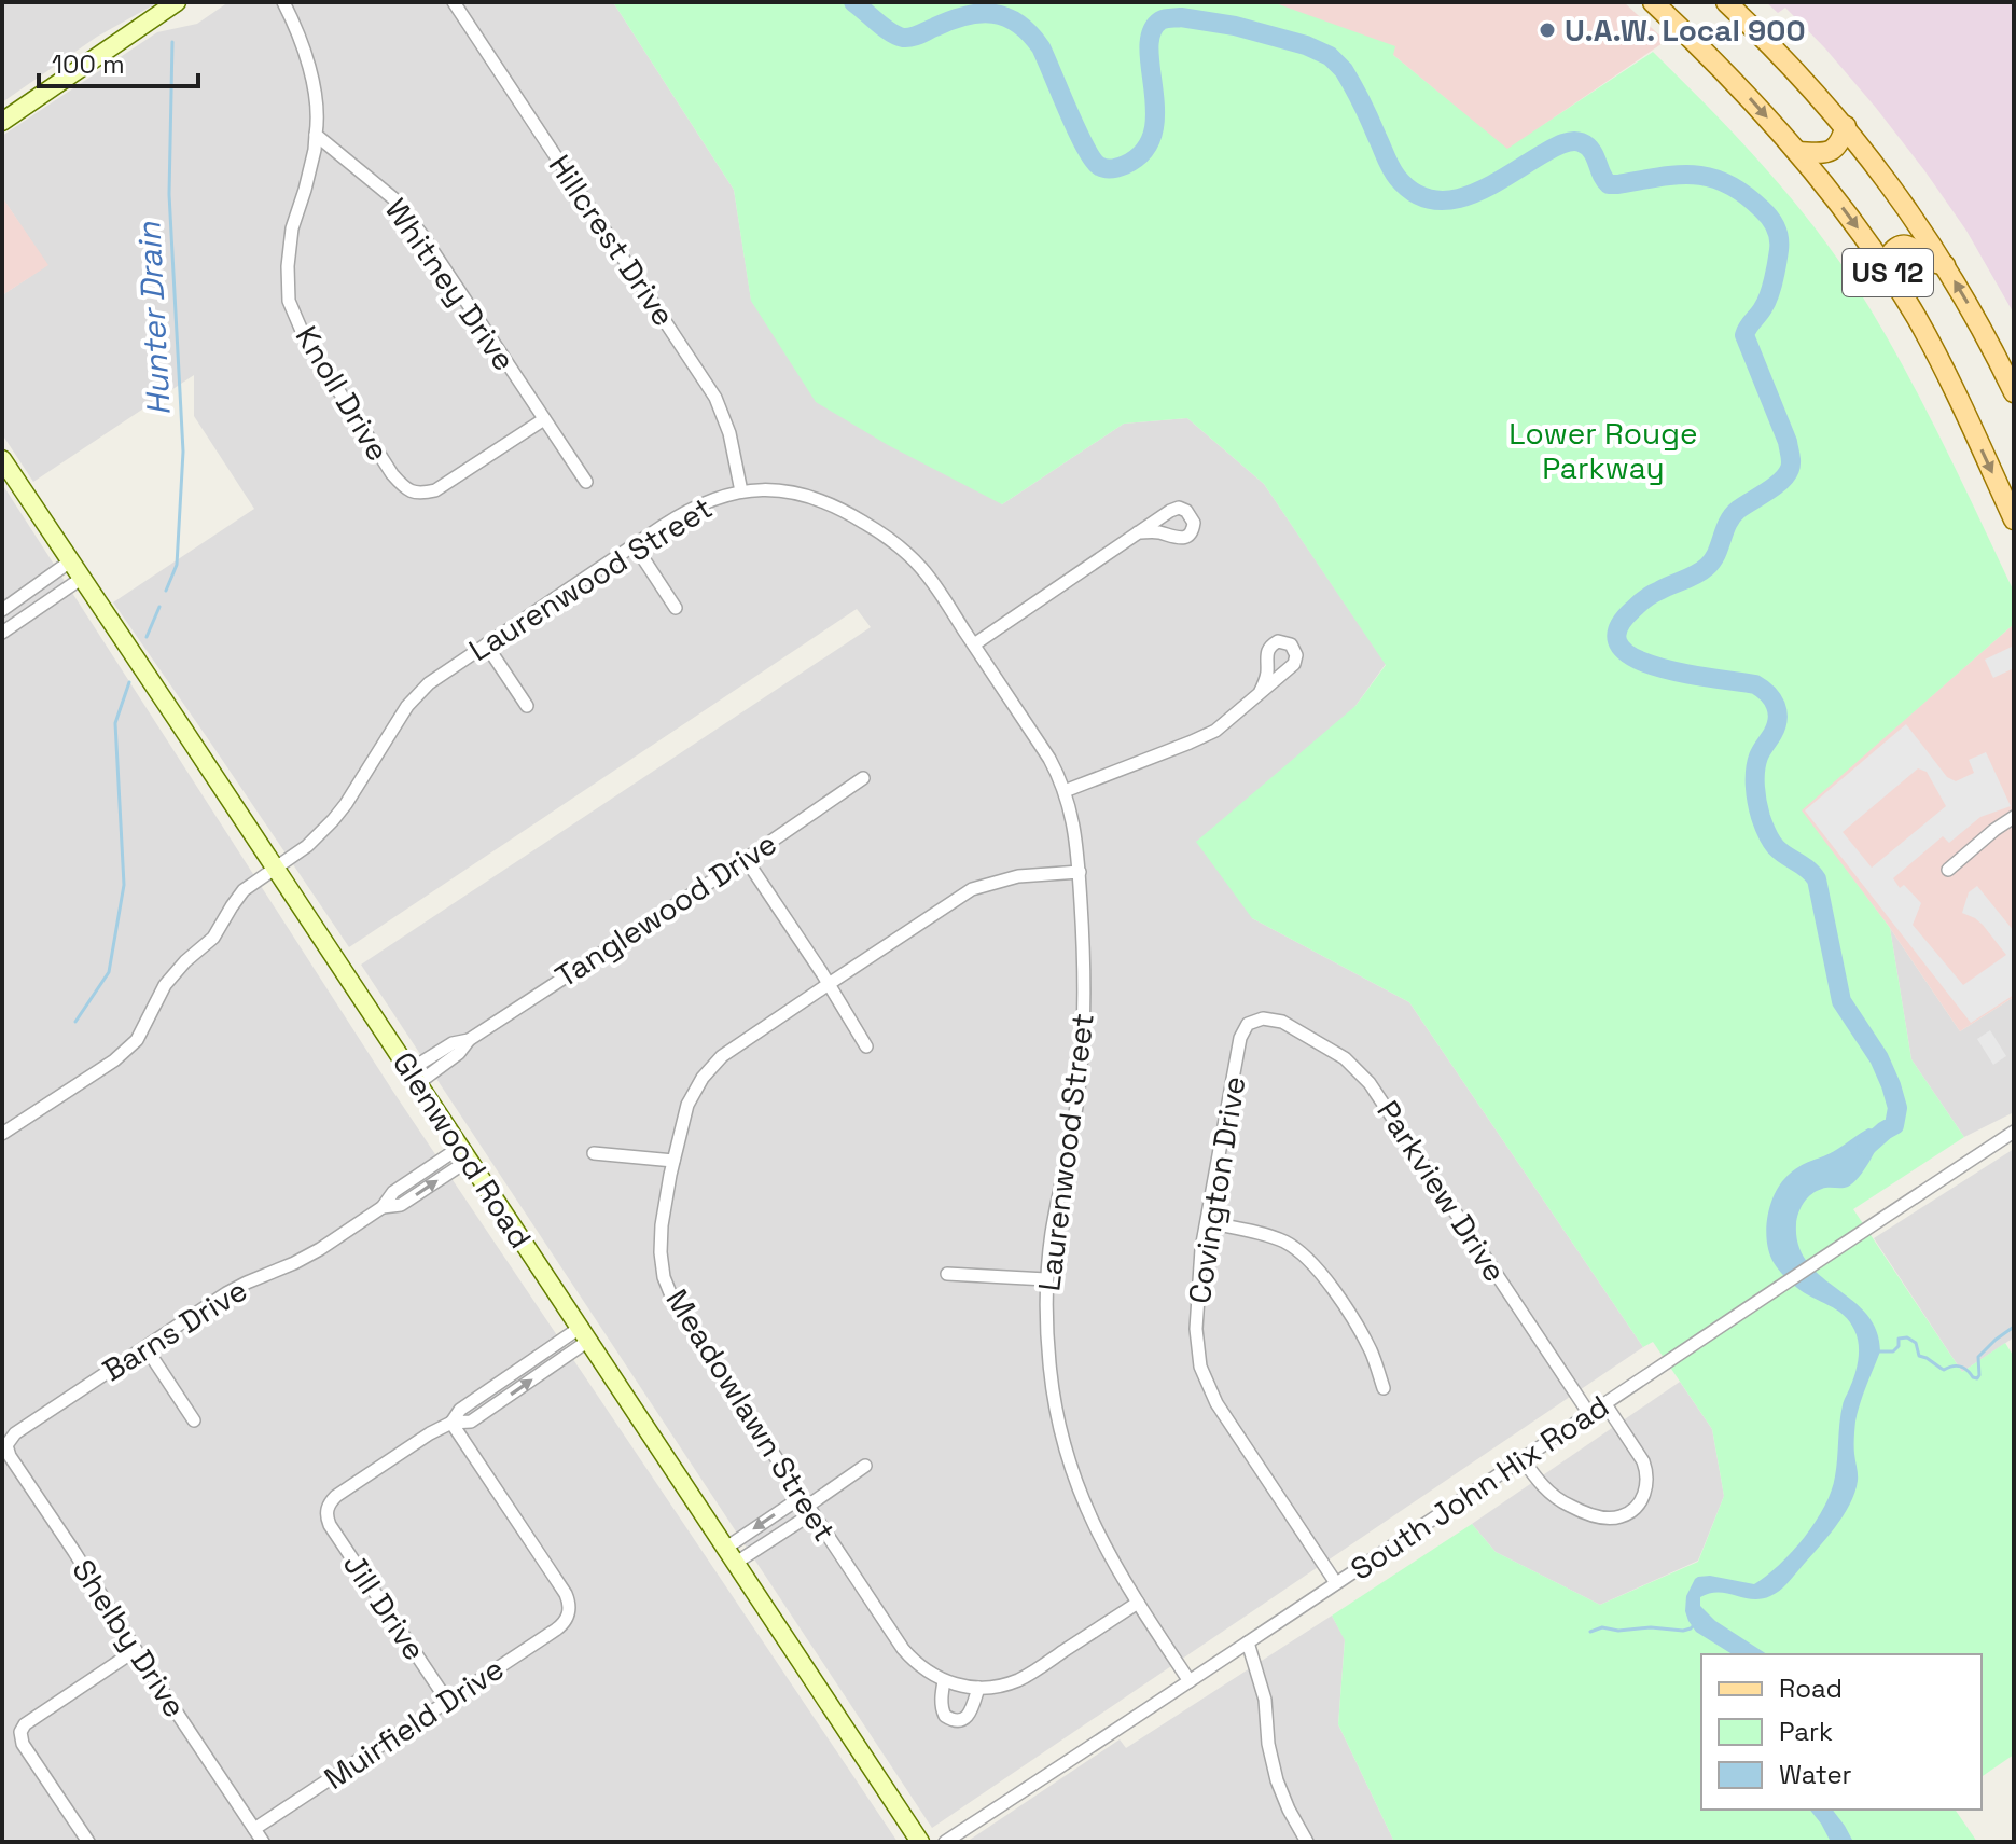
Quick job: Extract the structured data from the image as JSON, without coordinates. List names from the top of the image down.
{
  "streets": {
    "main road": ["US 12"],
    "street": [
      "Hillcrest Drive",
      "Whitney Drive",
      "Knoll Drive",
      "Laurenwood Street",
      "Tanglewood Drive",
      "Glenwood Road",
      "Covington Drive",
      "Parkview Drive",
      "Barns Drive",
      "Meadowlawn Street",
      "South John Hix Road",
      "Jill Drive",
      "Shelby Drive",
      "Muirfield Drive"
    ]
  },
  "crossings": [
    ["Hillcrest Drive", "Laurenwood Street"],
    ["Whitney Drive", "Knoll Drive"],
    ["Laurenwood Street", "Glenwood Road"],
    ["Laurenwood Street", "Meadowlawn Street"],
    ["Laurenwood Street", "South John Hix Road"],
    ["Tanglewood Drive", "Glenwood Road"],
    ["Glenwood Road", "Barns Drive"],
    ["Covington Drive", "Parkview Drive"],
    ["Covington Drive", "South John Hix Road"],
    ["Parkview Drive", "South John Hix Road"],
    ["Barns Drive", "Shelby Drive"],
    ["Jill Drive", "Muirfield Drive"],
    ["Shelby Drive", "Muirfield Drive"]
  ],
  "water": ["Hunter Drain"],
  "parks": ["Lower Rouge Parkway"],
  "places": ["U.A.W. Local 900"],
  "legend": ["Road", "Park", "Water"],
  "scale_bar": "100 m"
}
